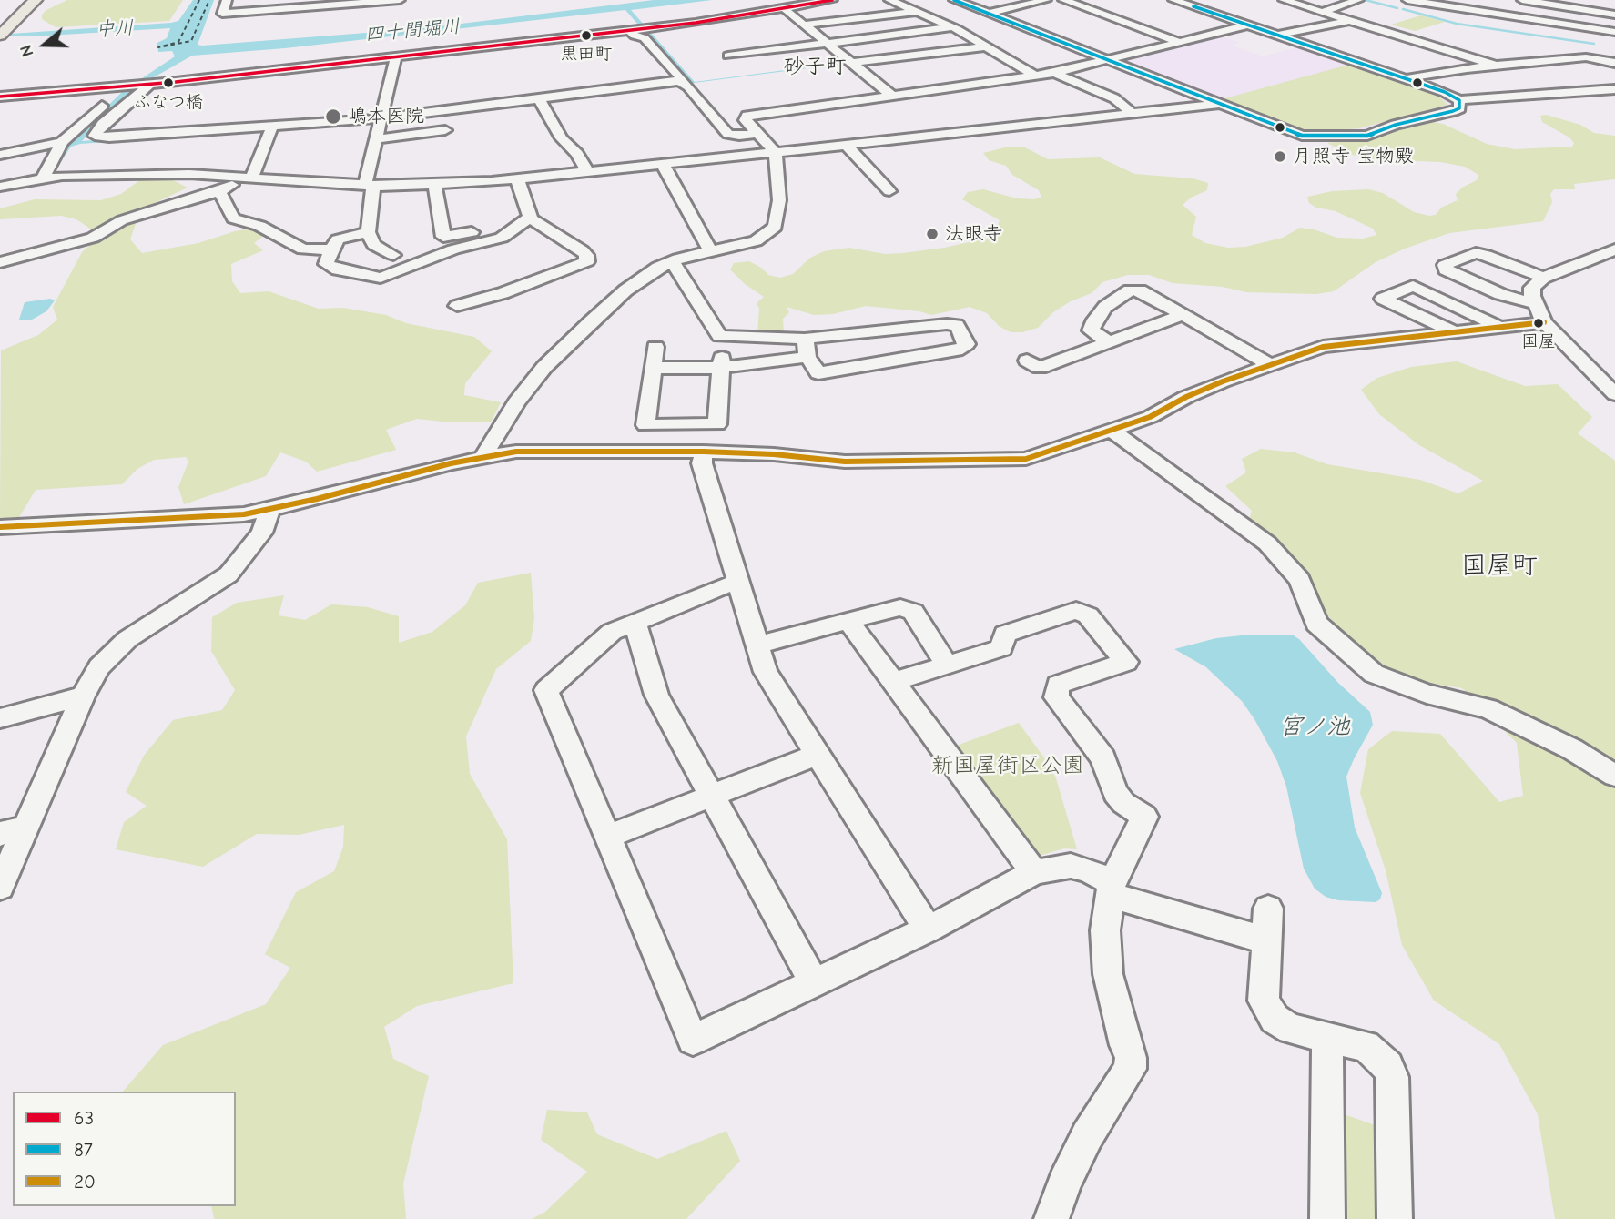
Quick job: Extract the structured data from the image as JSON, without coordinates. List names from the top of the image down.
{
  "districts": ["砂子町", "国屋町"],
  "water": ["中川", "四十間堀川", "宮ノ池"],
  "parks": ["新国屋街区公園"],
  "places": [
    "黒田町",
    "ふなつ橋",
    "嶋本医院",
    "月照寺 宝物殿",
    "法眼寺",
    "国屋"
  ],
  "lines": ["transit line 63", "transit line 87", "transit line 20"],
  "legend": ["63", "87", "20"],
  "north": "left"
}
